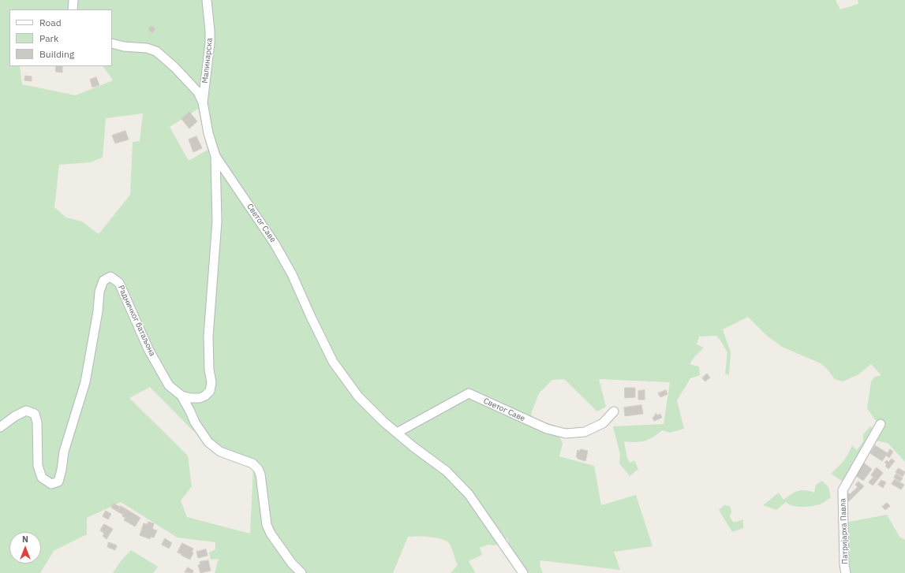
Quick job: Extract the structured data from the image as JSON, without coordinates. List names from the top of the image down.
{
  "streets": {
    "street": [
      "Малинарска",
      "Светог Саве",
      "Радничког батаљона",
      "Патријарха Павла"
    ]
  },
  "crossings": [
    ["Малинарска", "Светог Саве"]
  ],
  "legend": ["Road", "Park", "Building"],
  "north": "top"
}
